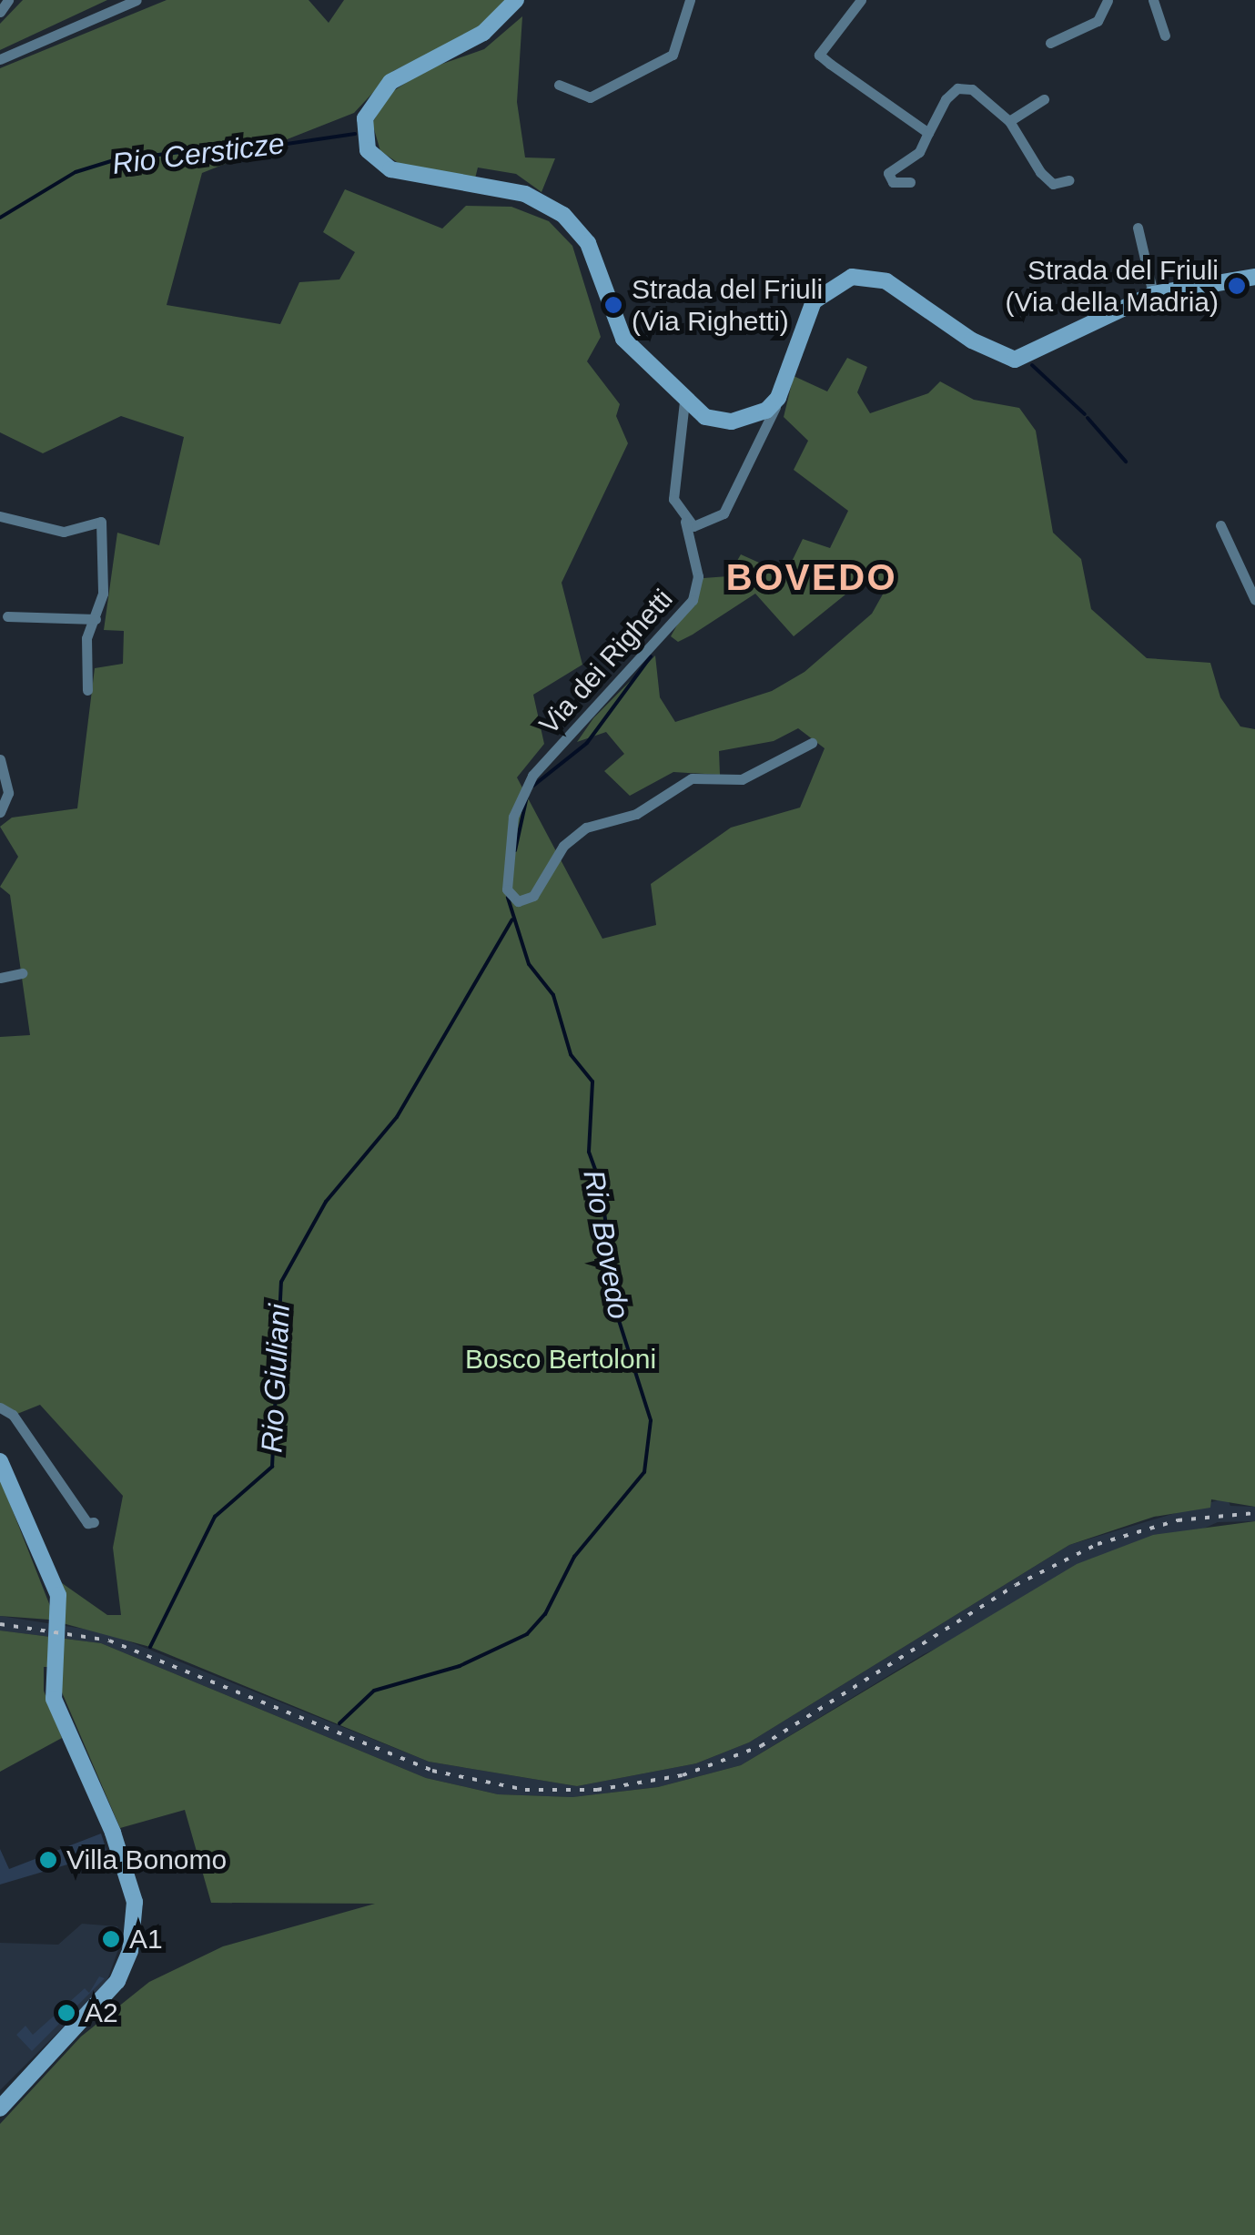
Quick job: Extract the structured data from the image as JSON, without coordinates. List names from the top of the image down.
{
  "streets": {
    "street": ["Via dei Righetti"]
  },
  "districts": ["BOVEDO"],
  "water": ["Rio Cersticze", "Rio Bovedo", "Rio Giuliani"],
  "parks": ["Bosco Bertoloni"],
  "places": [
    "Strada del Friuli (Via della Madria)",
    "Strada del Friuli (Via Righetti)",
    "Villa Bonomo",
    "A1",
    "A2"
  ]
}
